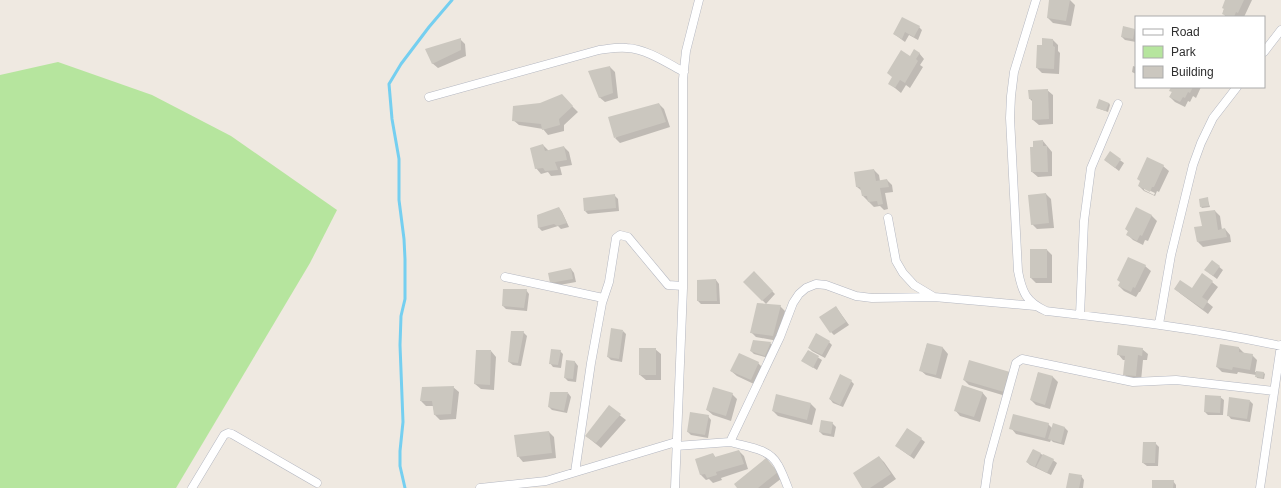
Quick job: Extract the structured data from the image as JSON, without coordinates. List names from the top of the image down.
{
  "legend": ["Road", "Park", "Building"]
}
